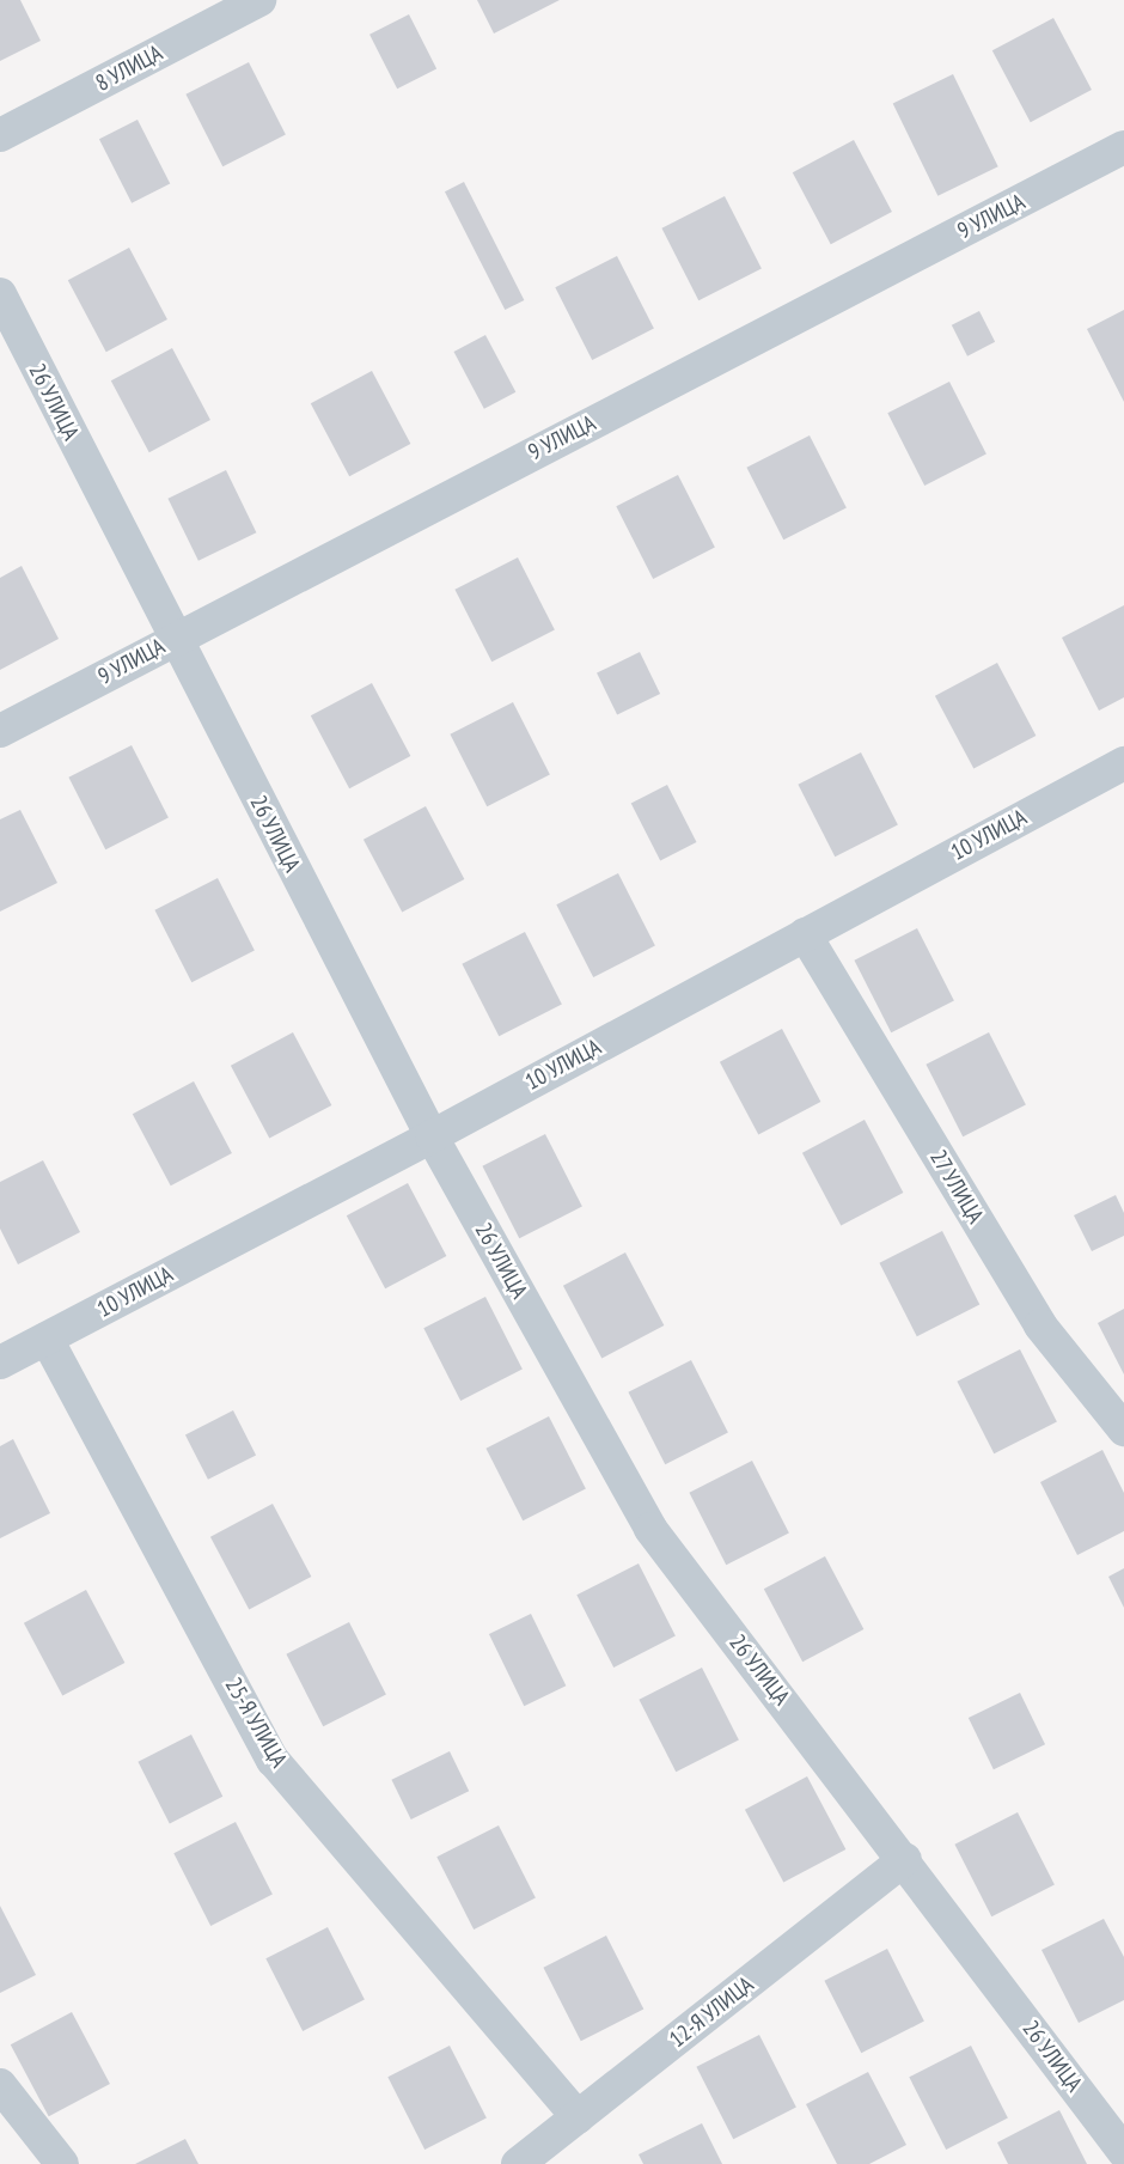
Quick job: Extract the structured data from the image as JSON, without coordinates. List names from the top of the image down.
{
  "streets": {
    "street": [
      "8 УЛИЦА",
      "9 УЛИЦА",
      "26 УЛИЦА",
      "10 УЛИЦА",
      "27 УЛИЦА",
      "25-Я УЛИЦА",
      "12-Я УЛИЦА"
    ]
  },
  "crossings": [
    ["9 УЛИЦА", "26 УЛИЦА"],
    ["26 УЛИЦА", "10 УЛИЦА"],
    ["26 УЛИЦА", "12-Я УЛИЦА"],
    ["10 УЛИЦА", "27 УЛИЦА"],
    ["10 УЛИЦА", "25-Я УЛИЦА"],
    ["25-Я УЛИЦА", "12-Я УЛИЦА"]
  ]
}
